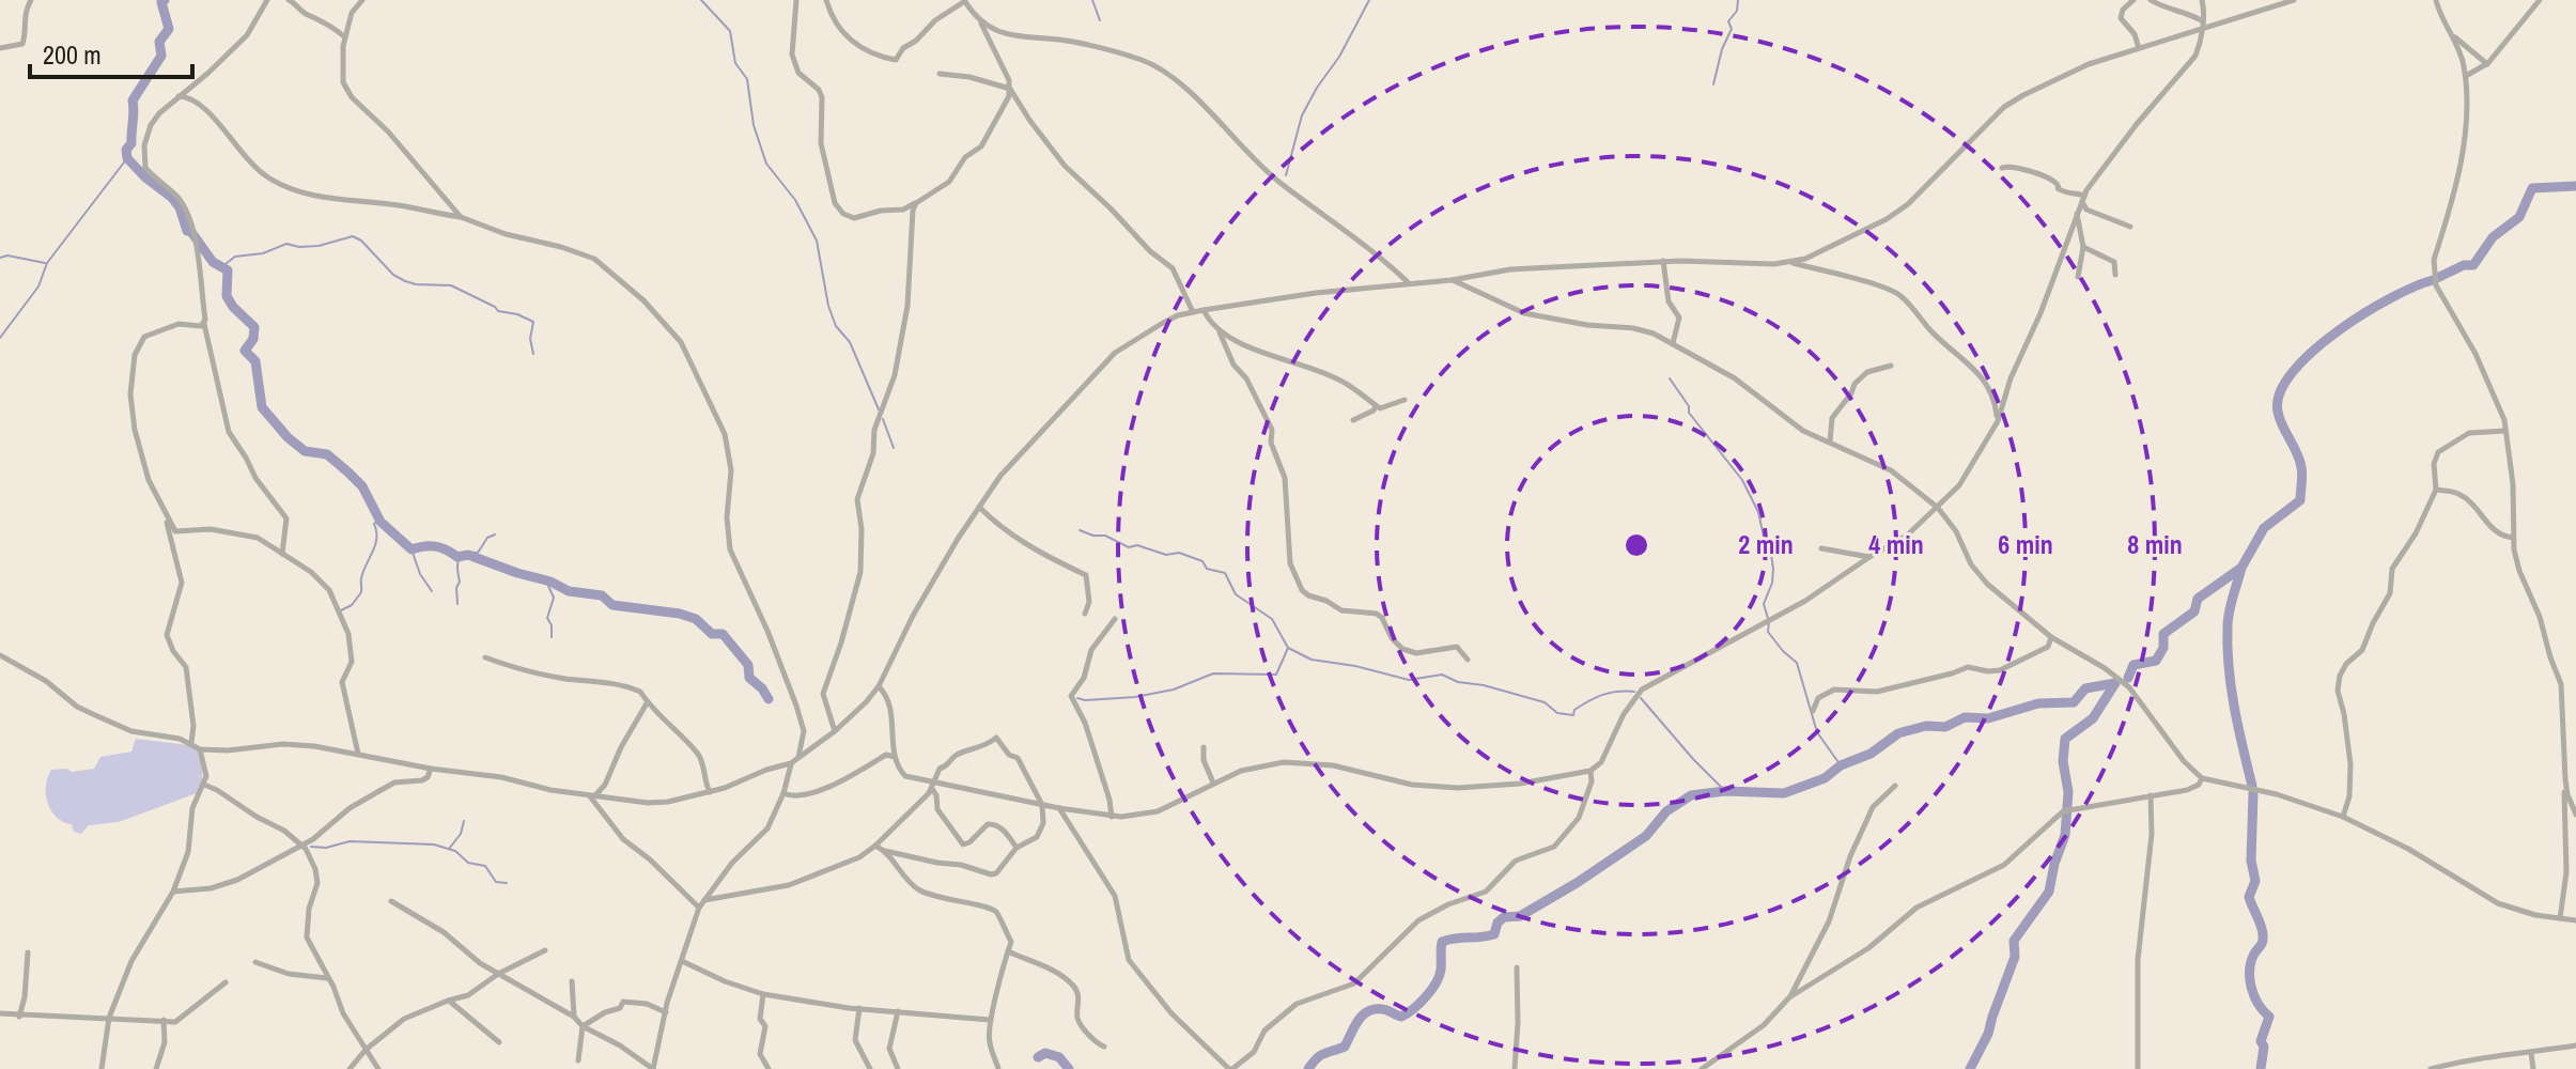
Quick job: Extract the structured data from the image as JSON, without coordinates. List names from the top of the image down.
{
  "scale_bar": "200 m",
  "rings": [
    "2 min",
    "4 min",
    "6 min",
    "8 min"
  ]
}
